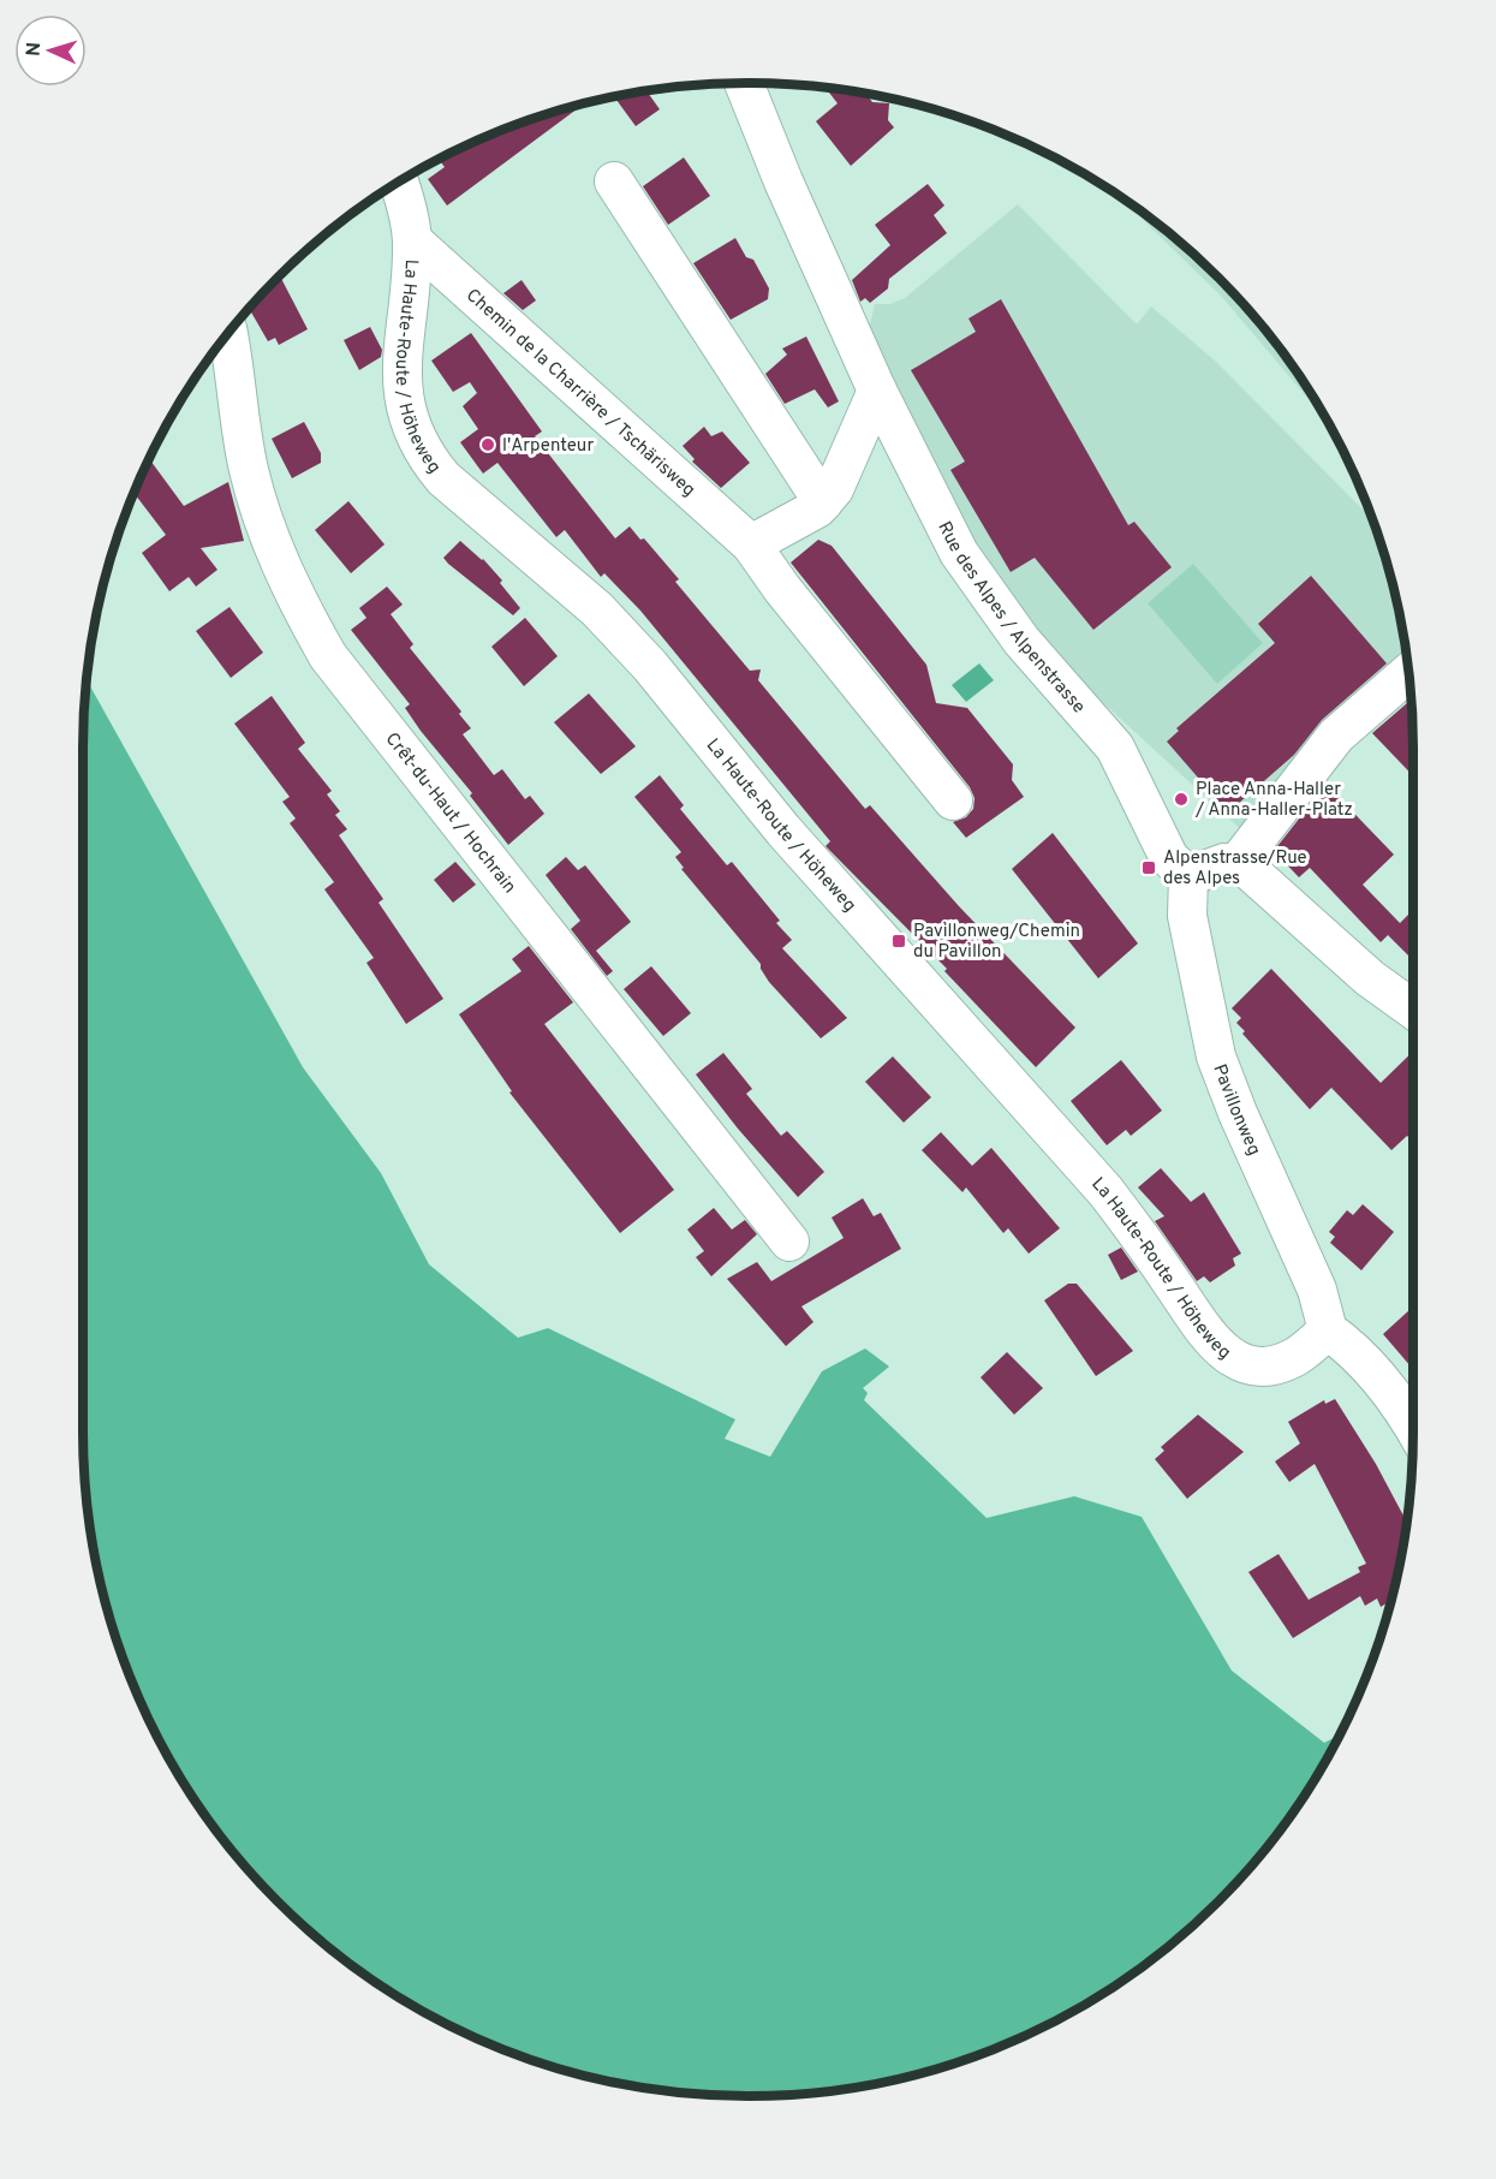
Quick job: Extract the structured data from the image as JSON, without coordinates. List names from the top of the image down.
{
  "streets": {
    "street": [
      "La Haute-Route / Höheweg",
      "Chemin de la Charrière / Tschärisweg",
      "Rue des Alpes / Alpenstrasse",
      "Crêt-du-Haut / Hochrain",
      "Pavillonweg"
    ]
  },
  "crossings": [
    ["La Haute-Route / Höheweg", "Chemin de la Charrière / Tschärisweg"],
    ["La Haute-Route / Höheweg", "Pavillonweg"],
    ["Rue des Alpes / Alpenstrasse", "Pavillonweg"]
  ],
  "places": {
    "other": ["l'Arpenteur", "Place Anna-Haller / Anna-Haller-Platz"],
    "transit": ["Alpenstrasse/Rue des Alpes", "Pavillonweg/Chemin du Pavillon"]
  },
  "north": "left"
}
